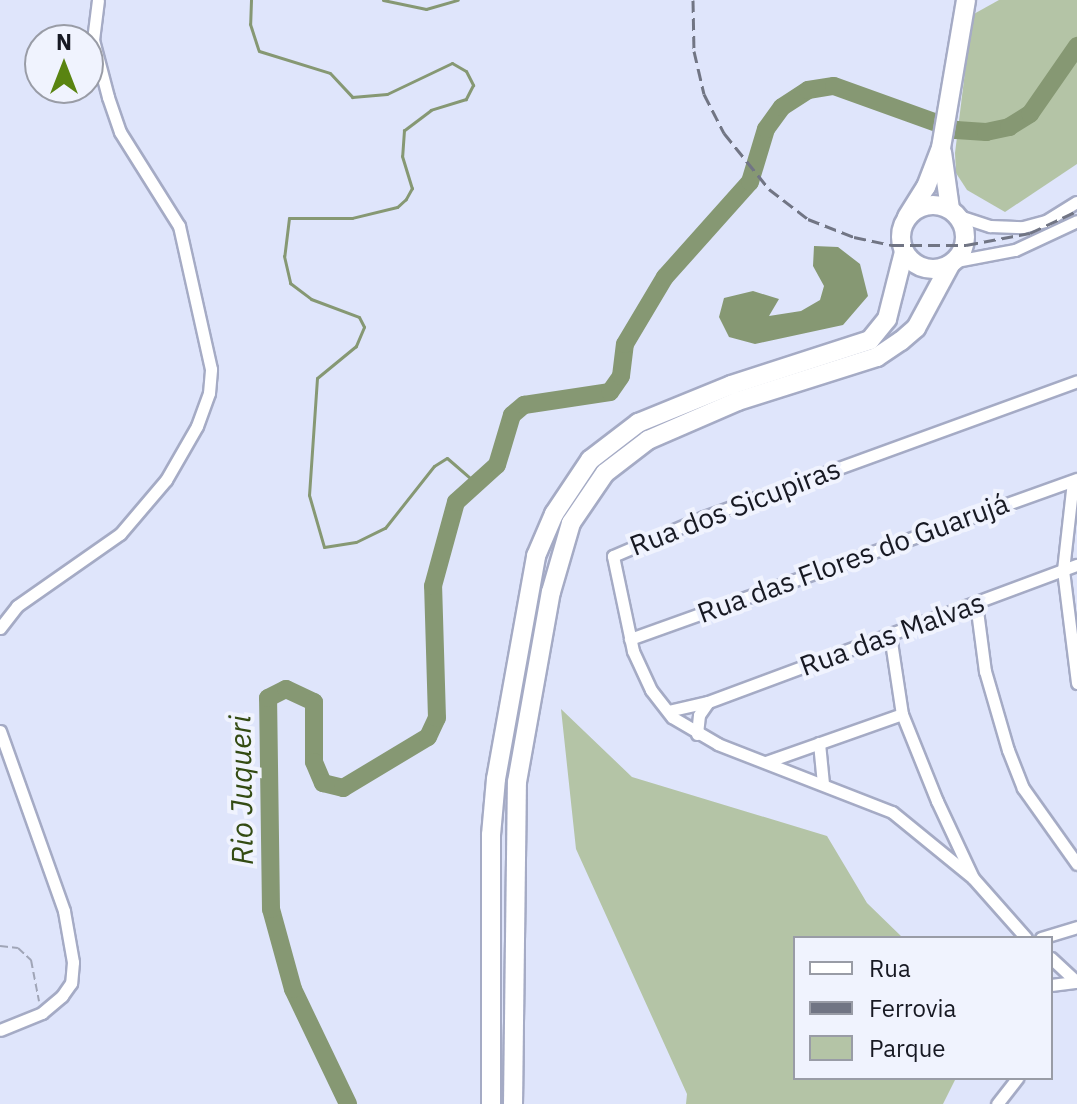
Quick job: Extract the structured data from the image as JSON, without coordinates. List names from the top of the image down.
{
  "streets": {
    "street": ["Rua dos Sicupiras", "Rua das Flores do Guarujá", "Rua das Malvas"]
  },
  "crossings": [
    ["Rua dos Sicupiras", "Rua das Flores do Guarujá"],
    ["Rua dos Sicupiras", "Rua das Malvas"]
  ],
  "water": ["Rio Juqueri"],
  "legend": ["Rua", "Ferrovia", "Parque"],
  "north": "top"
}
